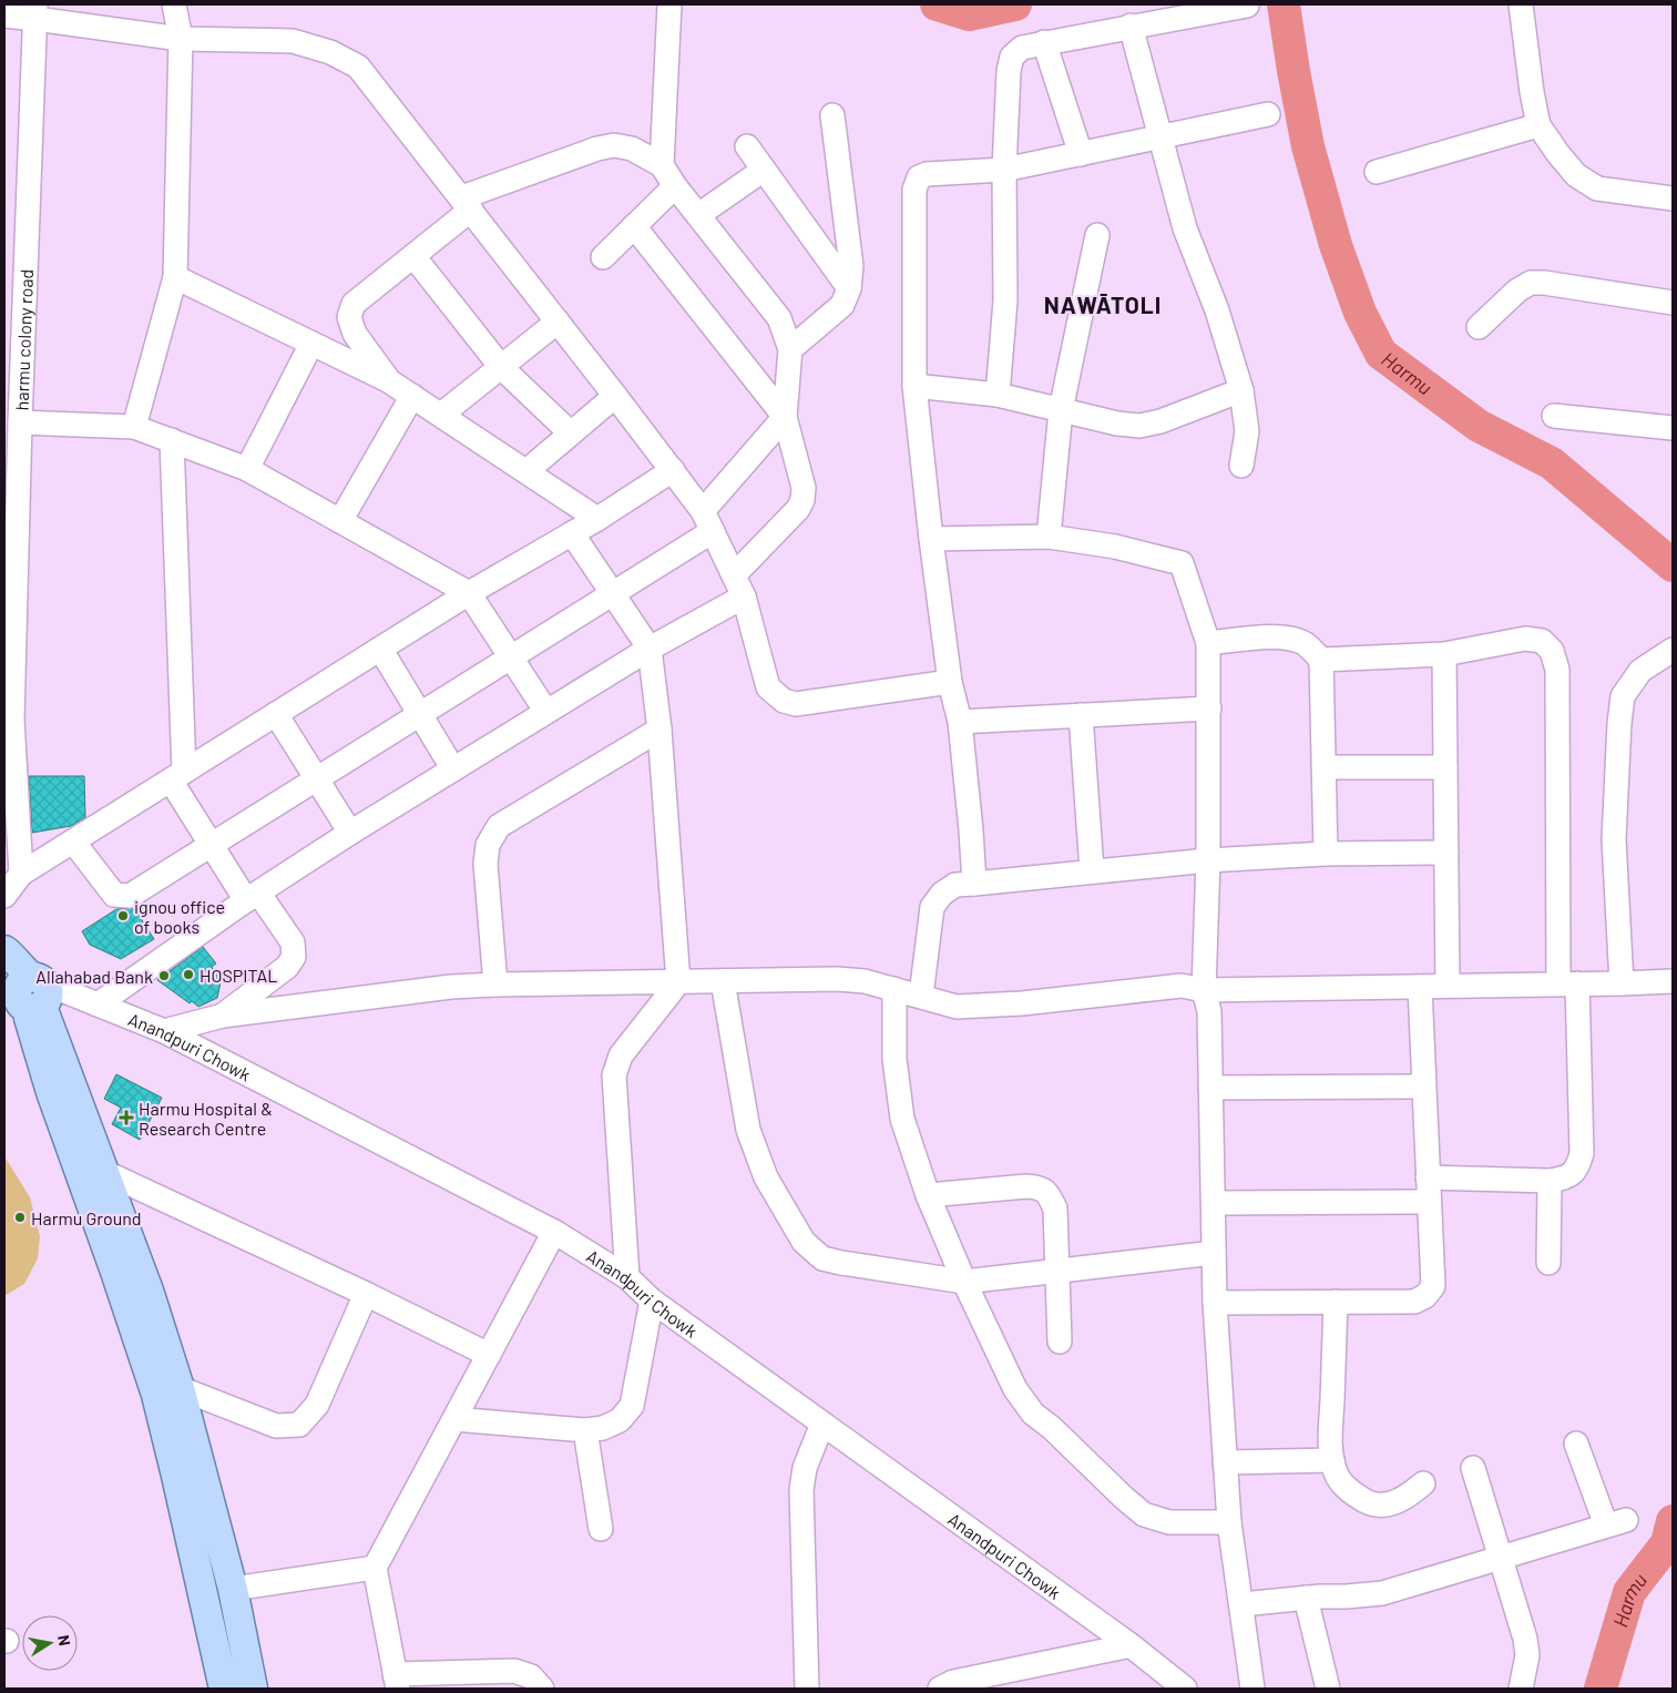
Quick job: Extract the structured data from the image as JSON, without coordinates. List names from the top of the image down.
{
  "streets": {
    "street": ["harmu colony road", "Anandpuri Chowk"]
  },
  "districts": ["NAWĀTOLI"],
  "water": ["Harmu"],
  "places": {
    "other": [
      "ignou office of books",
      "HOSPITAL",
      "Allahabad Bank",
      "Harmu Ground"
    ],
    "health": ["Harmu Hospital & Research Centre"]
  },
  "north": "right"
}
